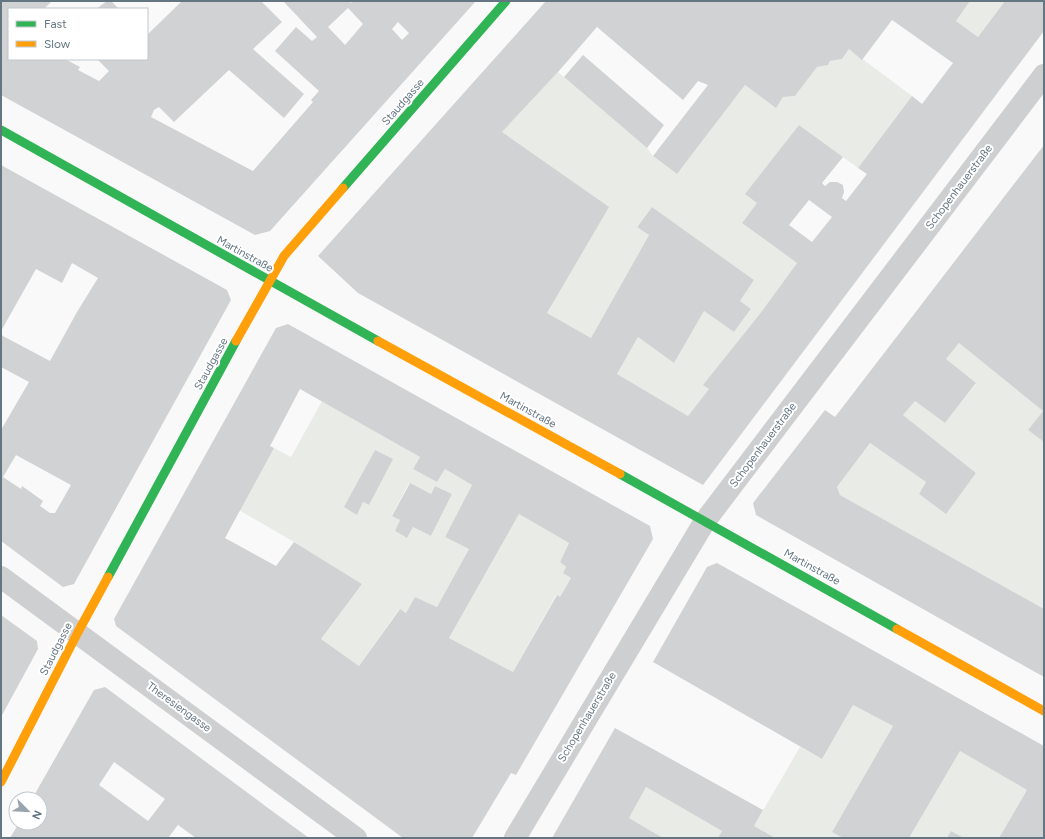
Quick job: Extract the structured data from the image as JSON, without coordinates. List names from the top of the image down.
{
  "streets": {
    "street": [
      "Staudgasse",
      "Schopenhauerstraße",
      "Martinstraße",
      "Theresiengasse"
    ]
  },
  "crossings": [
    ["Staudgasse", "Martinstraße"],
    ["Staudgasse", "Theresiengasse"],
    ["Schopenhauerstraße", "Martinstraße"]
  ],
  "legend": ["Fast", "Slow"],
  "north": "bottom right"
}
